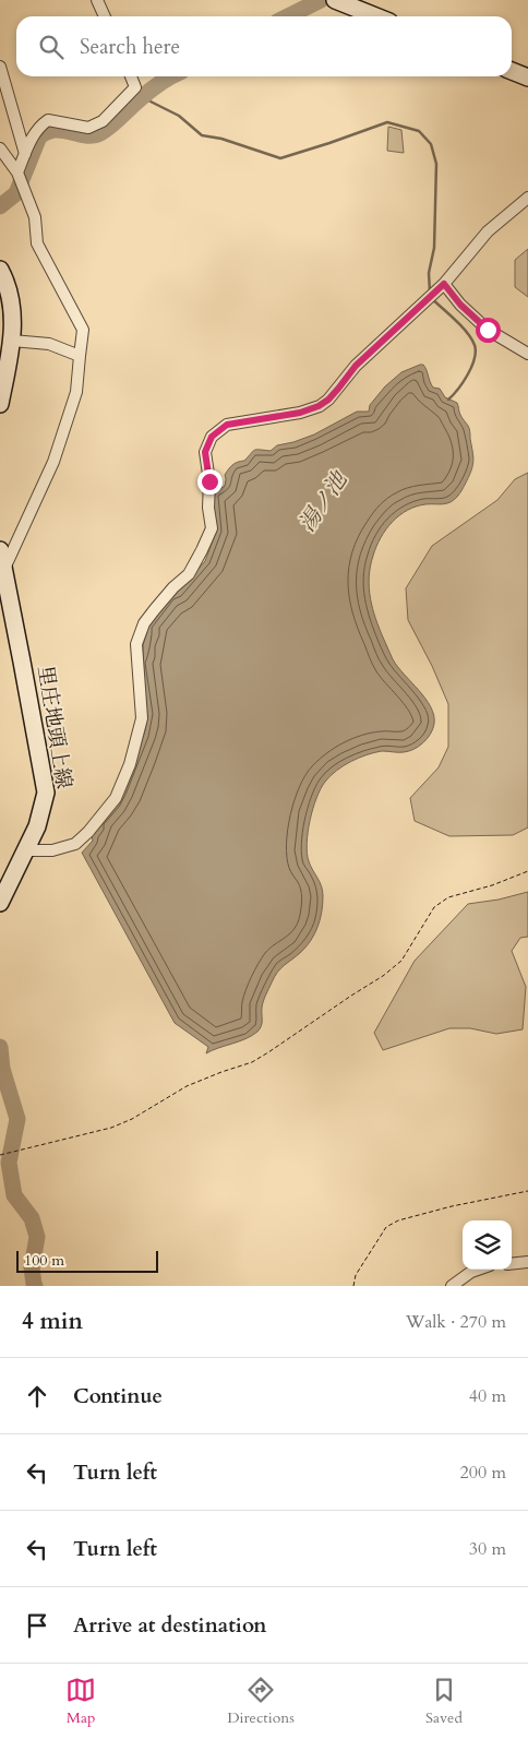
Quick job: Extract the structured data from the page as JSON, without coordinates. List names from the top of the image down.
{
  "streets": {
    "main road": ["里庄地頭上線"]
  },
  "water": ["湯ノ池"],
  "scale_bar": "100 m",
  "page": {
    "search": "Search here",
    "scale": "100 m",
    "heading": ["4 min", "Walk · 270 m"],
    "list": [
      ["Continue", "40 m"],
      ["Turn left", "200 m"],
      ["Turn left", "30 m"],
      "Arrive at destination"
    ],
    "nav": ["Map", "Directions", "Saved"]
  }
}
